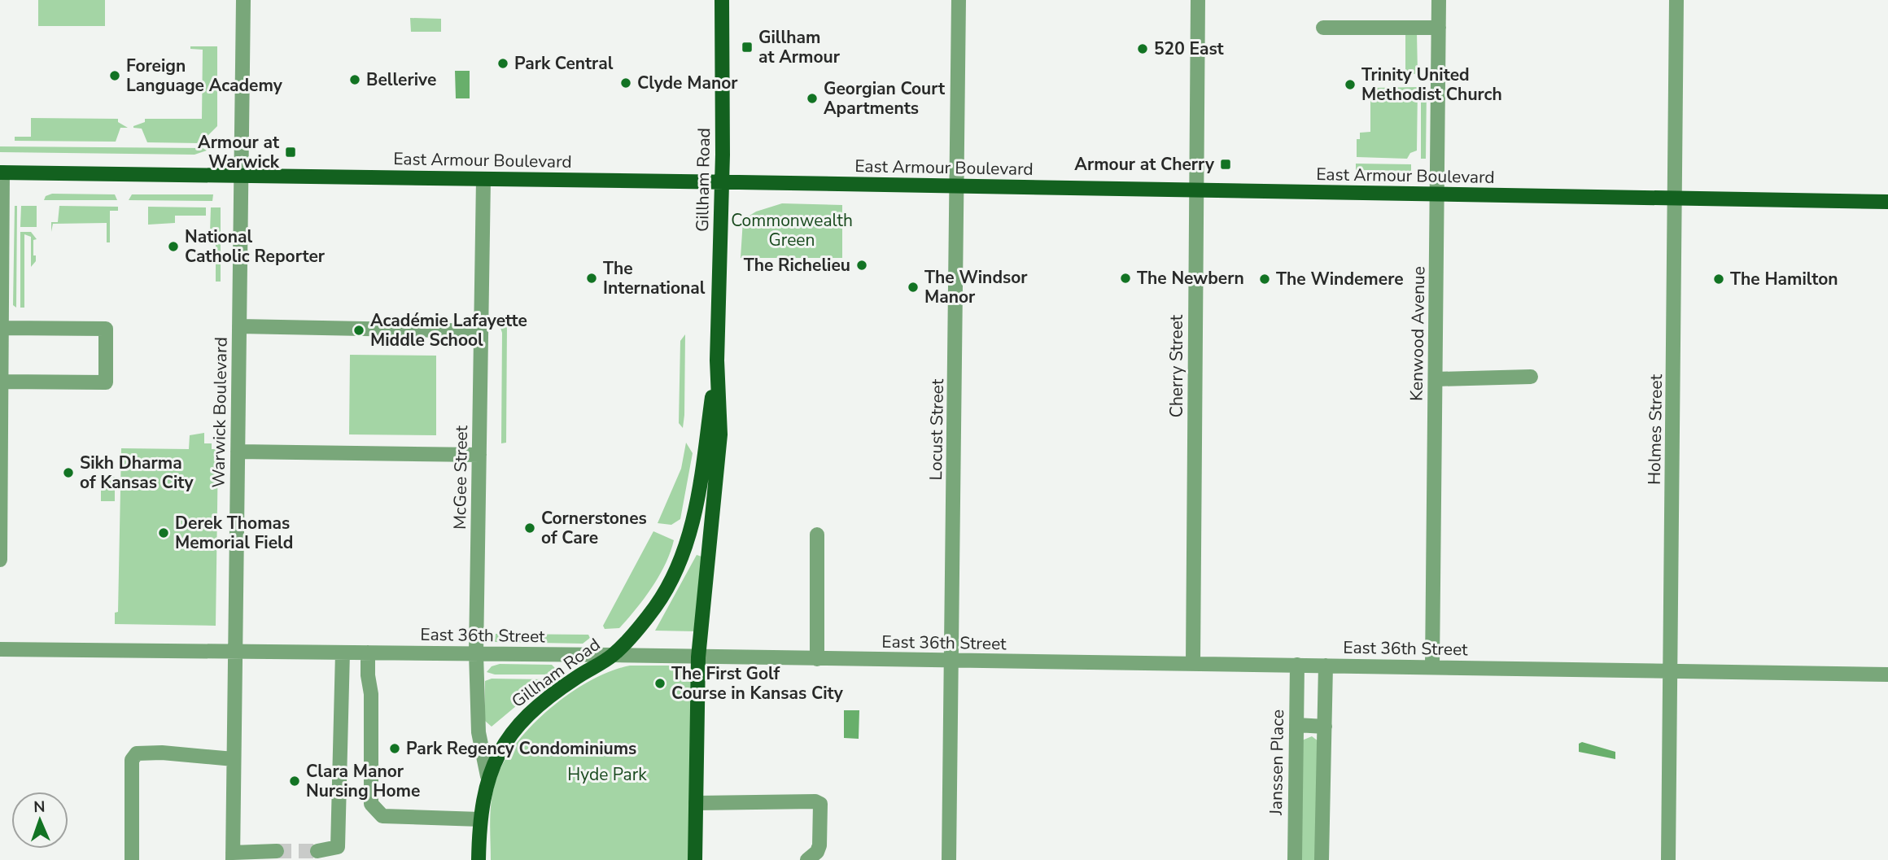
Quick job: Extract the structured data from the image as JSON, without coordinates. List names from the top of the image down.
{
  "streets": {
    "main road": ["East Armour Boulevard", "Gillham Road"],
    "street": [
      "Kenwood Avenue",
      "Cherry Street",
      "Warwick Boulevard",
      "Locust Street",
      "Holmes Street",
      "McGee Street",
      "East 36th Street",
      "Janssen Place"
    ]
  },
  "crossings": [
    ["East Armour Boulevard", "Gillham Road"],
    ["East Armour Boulevard", "Kenwood Avenue"],
    ["East Armour Boulevard", "Cherry Street"],
    ["East Armour Boulevard", "Warwick Boulevard"],
    ["East Armour Boulevard", "Locust Street"],
    ["East Armour Boulevard", "Holmes Street"],
    ["East Armour Boulevard", "McGee Street"],
    ["Gillham Road", "McGee Street"],
    ["Gillham Road", "East 36th Street"],
    ["Kenwood Avenue", "East 36th Street"],
    ["Cherry Street", "East 36th Street"],
    ["Warwick Boulevard", "East 36th Street"],
    ["Locust Street", "East 36th Street"],
    ["Holmes Street", "East 36th Street"],
    ["McGee Street", "East 36th Street"],
    ["East 36th Street", "Janssen Place"]
  ],
  "parks": ["Commonwealth Green", "Hyde Park"],
  "places": {
    "transit": ["Gillham at Armour", "Armour at Warwick", "Armour at Cherry"],
    "other": [
      "520 East",
      "Park Central",
      "Foreign Language Academy",
      "Bellerive",
      "Clyde Manor",
      "Trinity United Methodist Church",
      "Georgian Court Apartments",
      "National Catholic Reporter",
      "The Richelieu",
      "The International",
      "The Newbern",
      "The Windemere",
      "The Hamilton",
      "The Windsor Manor",
      "Académie Lafayette Middle School",
      "Sikh Dharma of Kansas City",
      "Cornerstones of Care",
      "Derek Thomas Memorial Field",
      "The First Golf Course in Kansas City",
      "Park Regency Condominiums",
      "Clara Manor Nursing Home"
    ]
  },
  "north": "top"
}
